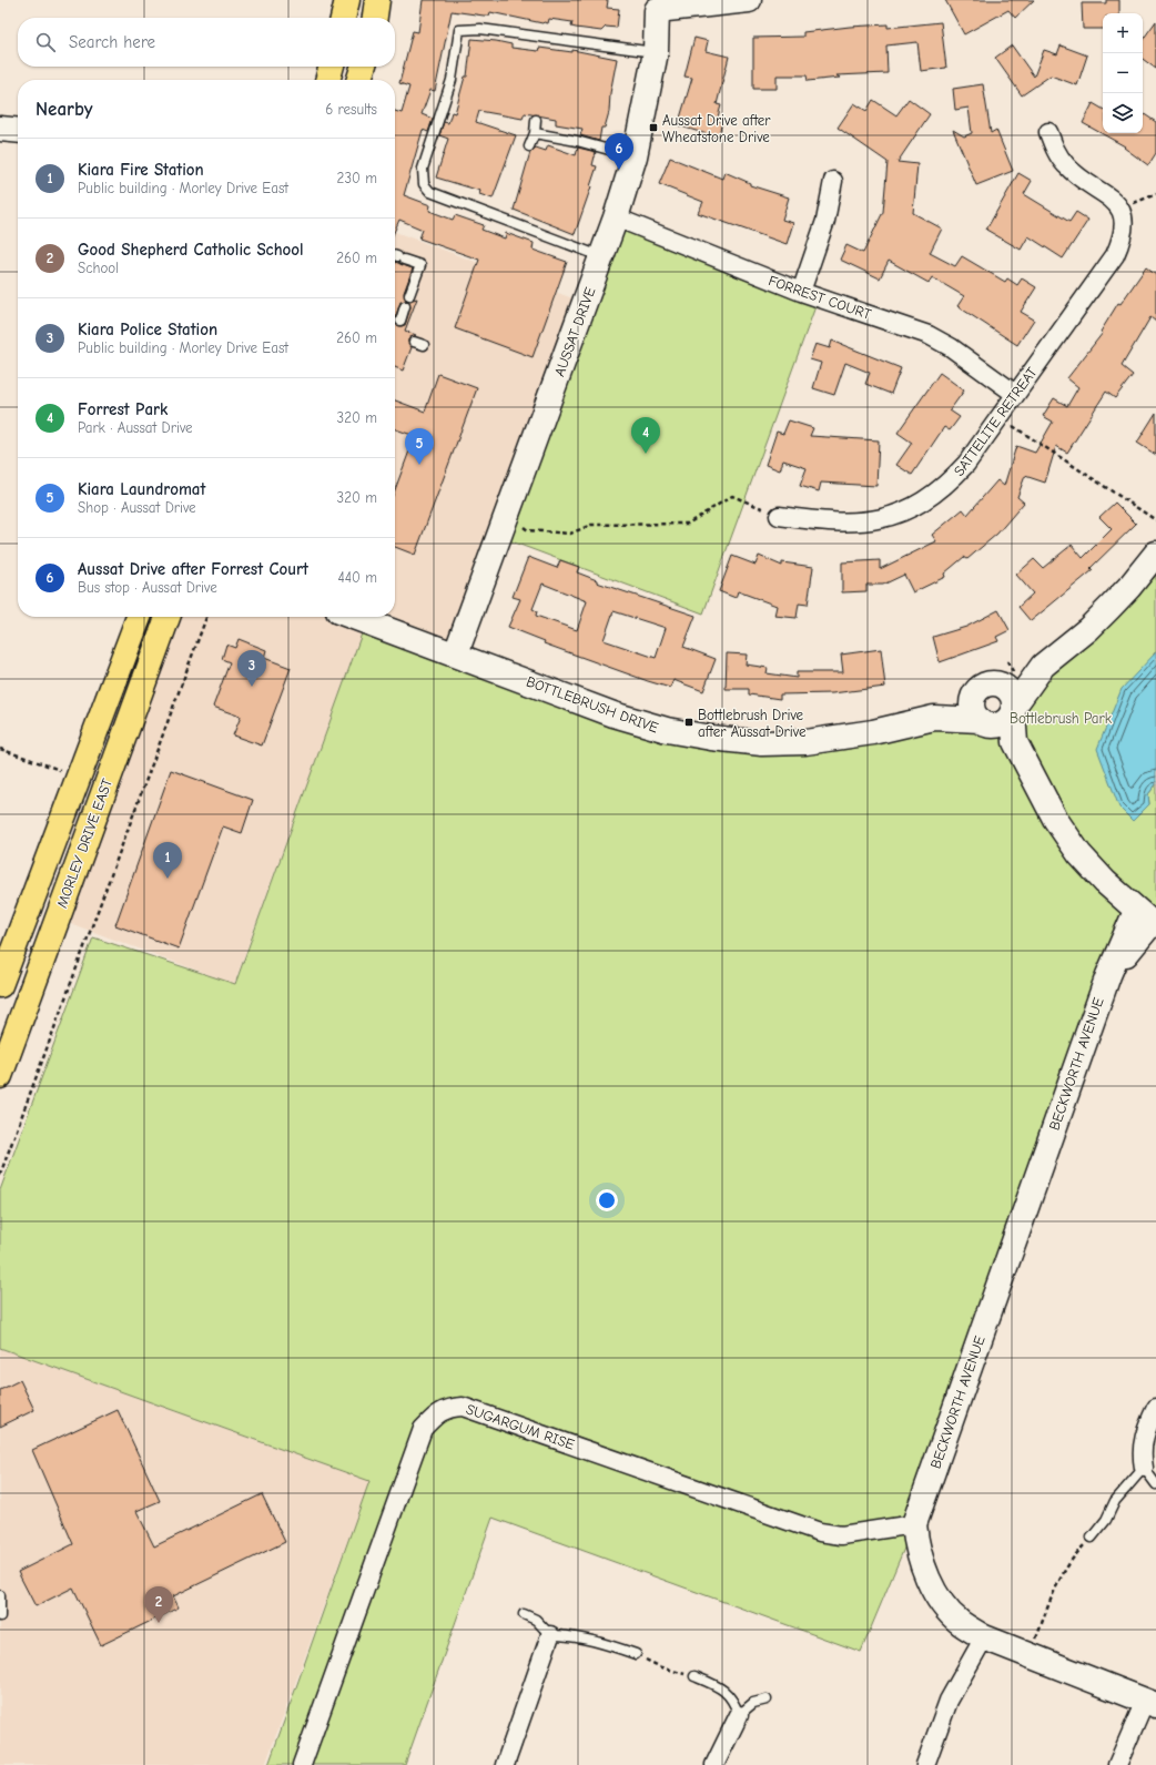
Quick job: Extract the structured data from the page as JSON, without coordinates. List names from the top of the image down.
{
  "streets": {
    "main road": ["MORLEY DRIVE EAST"],
    "street": [
      "FORREST COURT",
      "AUSSAT DRIVE",
      "SATTELITE RETREAT",
      "BOTTLEBRUSH DRIVE",
      "BECKWORTH AVENUE",
      "SUGARGUM RISE"
    ]
  },
  "crossings": [
    ["FORREST COURT", "AUSSAT DRIVE"],
    ["FORREST COURT", "SATTELITE RETREAT"],
    ["AUSSAT DRIVE", "BOTTLEBRUSH DRIVE"],
    ["BECKWORTH AVENUE", "SUGARGUM RISE"]
  ],
  "parks": ["Bottlebrush Park"],
  "places": {
    "transit": ["Aussat Drive after Wheatstone Drive", "Bottlebrush Drive after Aussat Drive"]
  },
  "page": {
    "map_buttons": ["+", "−"],
    "search": "Search here",
    "heading": ["Nearby", "6 results"],
    "pins": [
      "6",
      "4",
      "5",
      "3",
      "1",
      "2"
    ],
    "list": [
      {
        "mark": "1",
        "name": "Kiara Fire Station",
        "note": "Public building · Morley Drive East",
        "value": "230 m"
      },
      {
        "mark": "2",
        "name": "Good Shepherd Catholic School",
        "note": "School",
        "value": "260 m"
      },
      {
        "mark": "3",
        "name": "Kiara Police Station",
        "note": "Public building · Morley Drive East",
        "value": "260 m"
      },
      {
        "mark": "4",
        "name": "Forrest Park",
        "note": "Park · Aussat Drive",
        "value": "320 m"
      },
      {
        "mark": "5",
        "name": "Kiara Laundromat",
        "note": "Shop · Aussat Drive",
        "value": "320 m"
      },
      {
        "mark": "6",
        "name": "Aussat Drive after Forrest Court",
        "note": "Bus stop · Aussat Drive",
        "value": "440 m"
      }
    ]
  }
}
